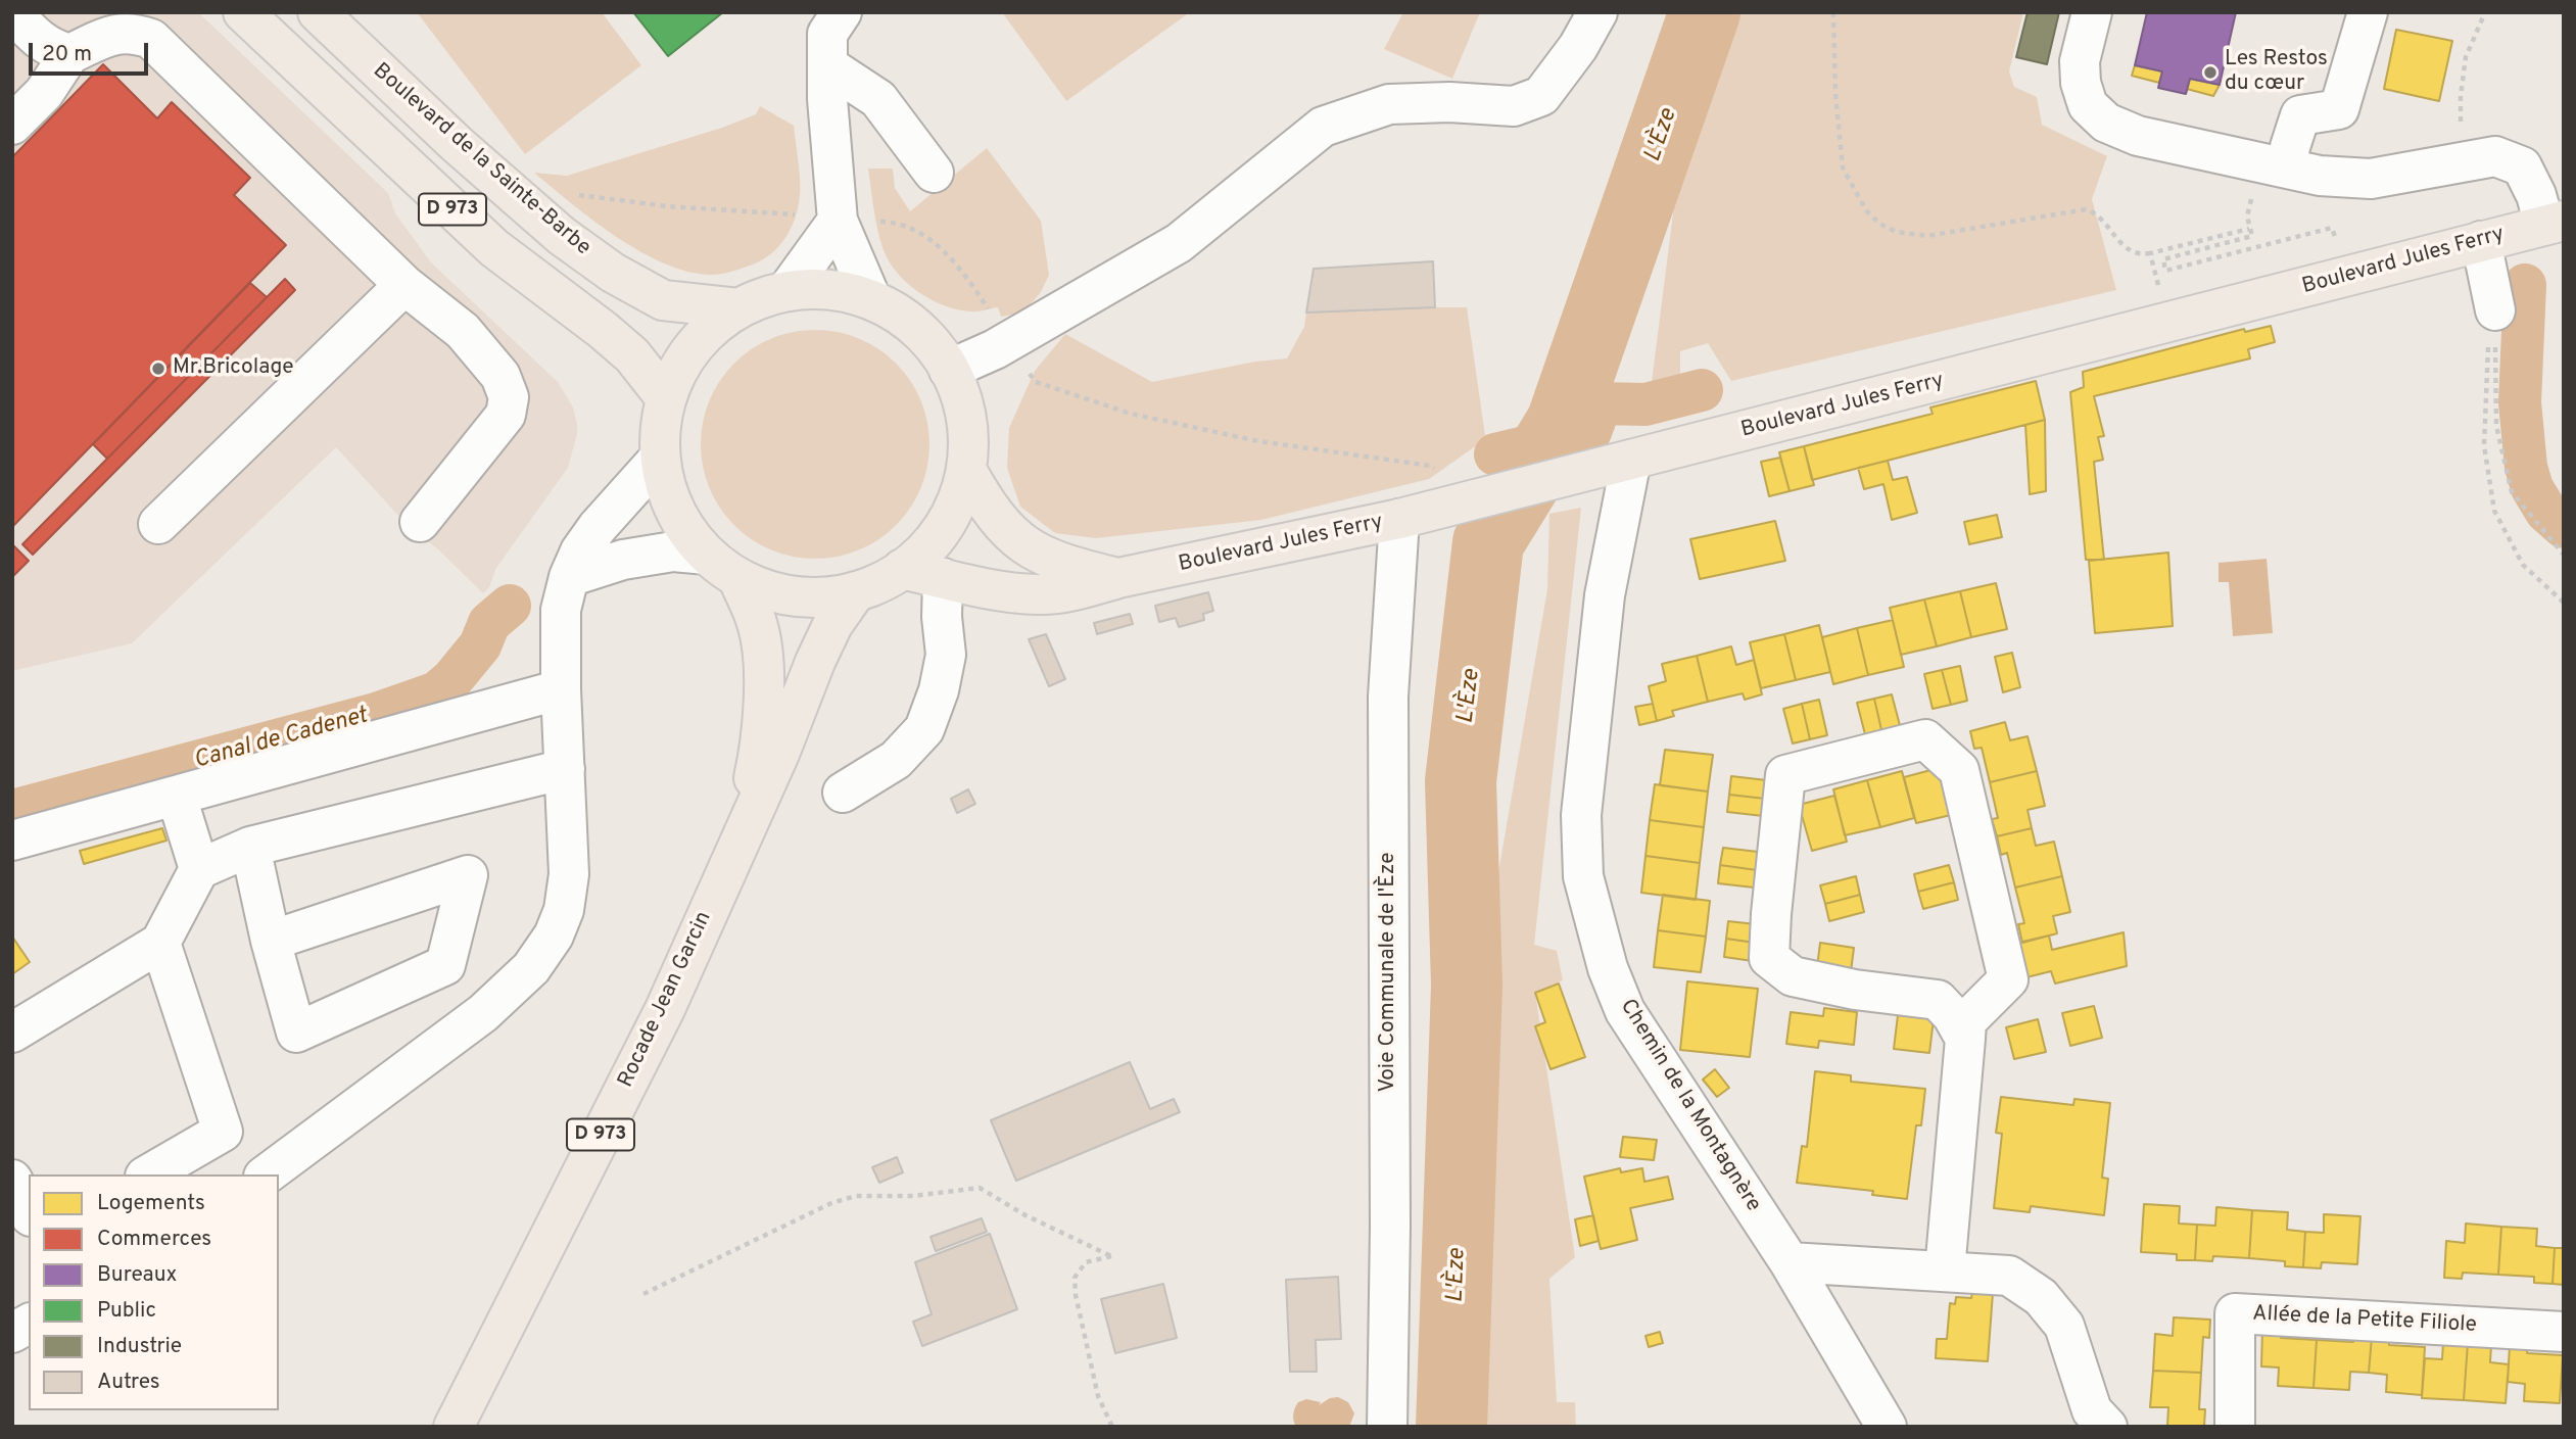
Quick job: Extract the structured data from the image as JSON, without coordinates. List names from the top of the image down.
{
  "streets": {
    "main road": [
      "Boulevard de la Sainte-Barbe",
      "D 973",
      "Boulevard Jules Ferry",
      "Rocade Jean Garcin"
    ],
    "street": ["Voie Communale de l'Èze", "Chemin de la Montagnère", "Allée de la Petite Filiole"]
  },
  "crossings": [
    ["Boulevard Jules Ferry", "Voie Communale de l'Èze"],
    ["Boulevard Jules Ferry", "Chemin de la Montagnère"]
  ],
  "water": ["L'Èze", "Canal de Cadenet"],
  "places": ["Les Restos du cœur", "Mr.Bricolage"],
  "legend": [
    "Logements",
    "Commerces",
    "Bureaux",
    "Public",
    "Industrie",
    "Autres"
  ],
  "scale_bar": "20 m"
}
